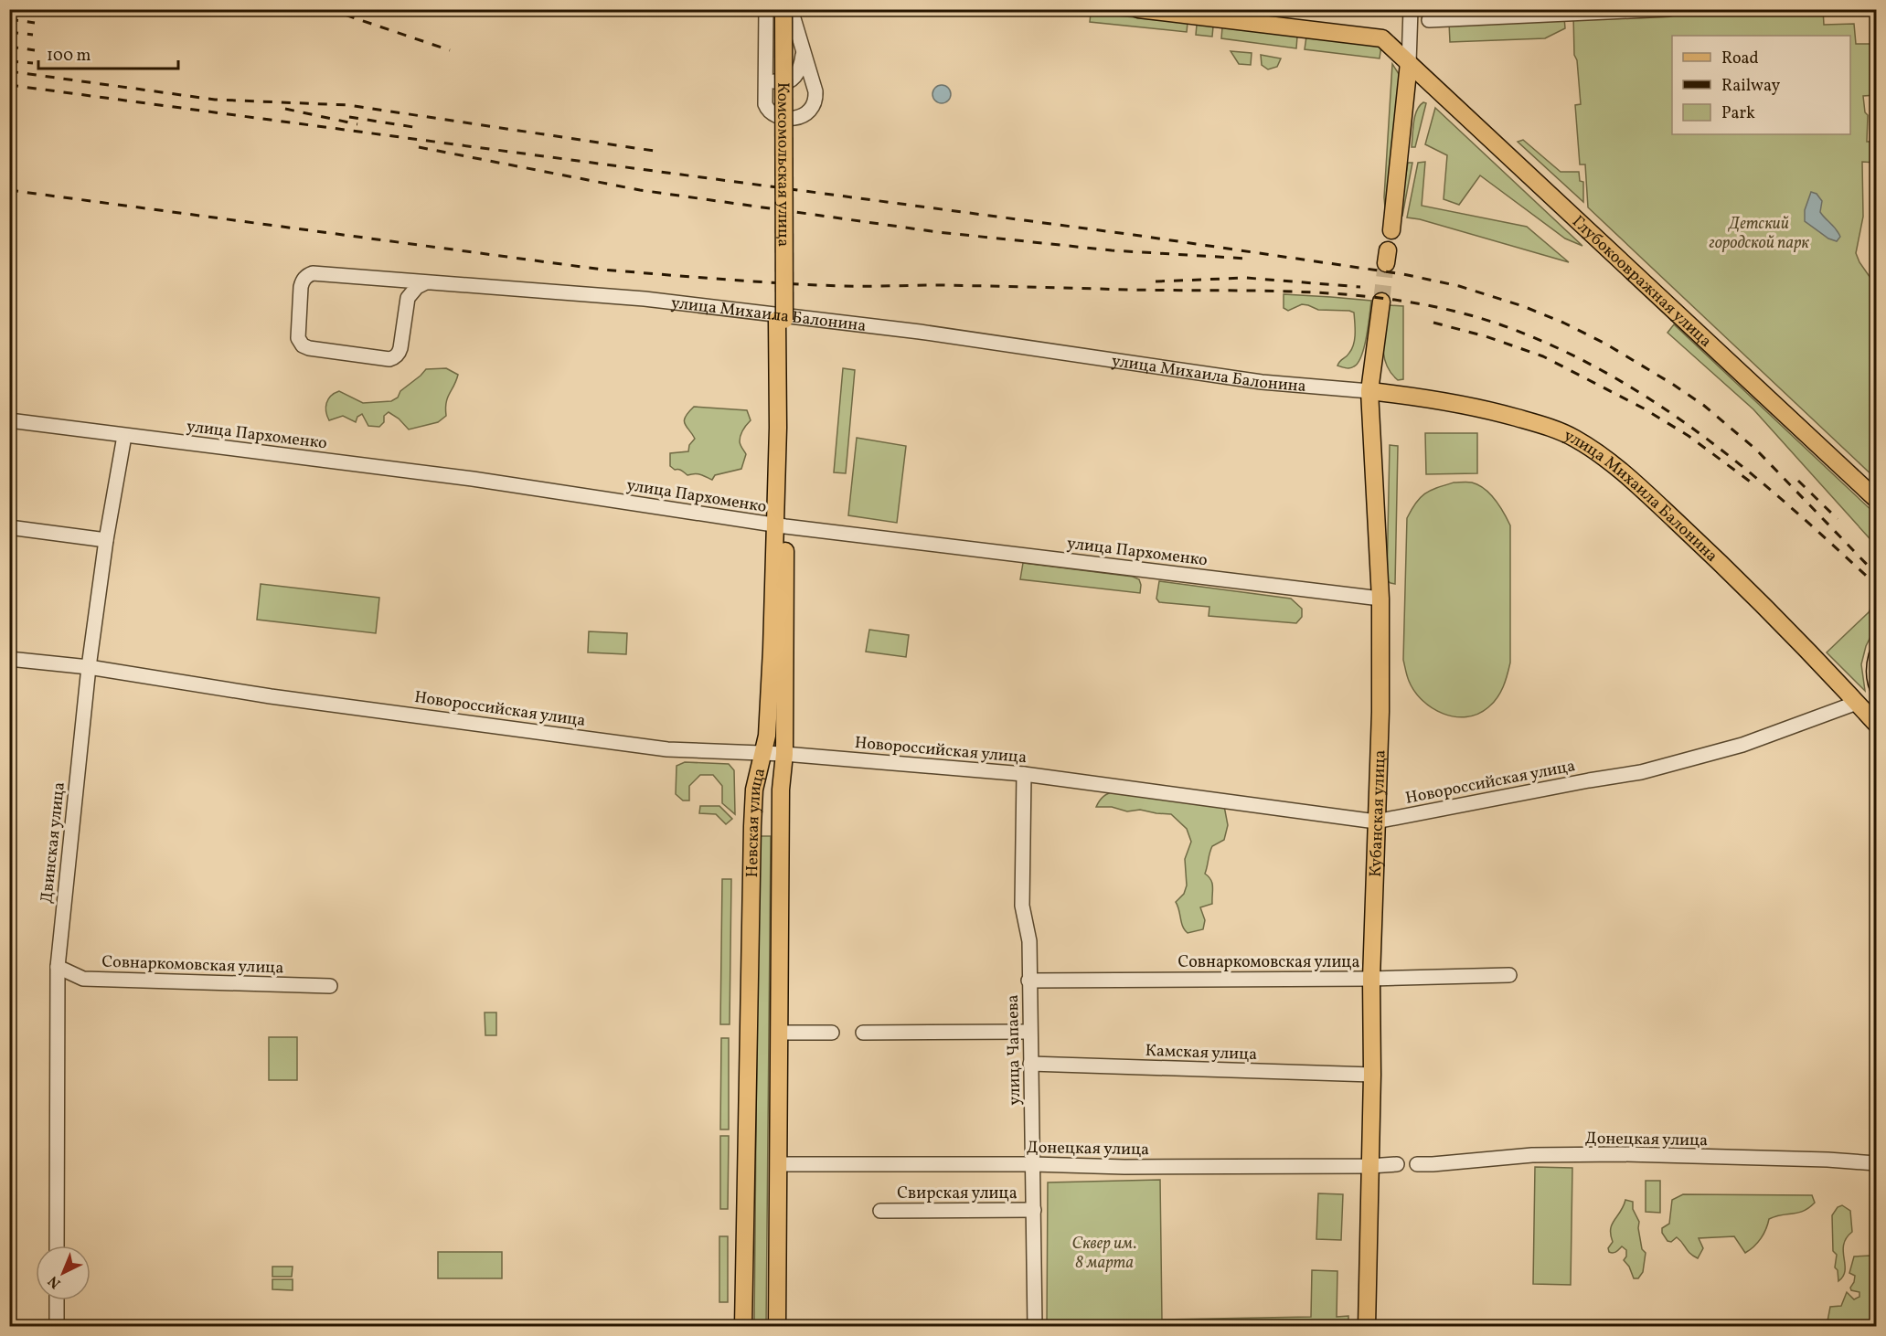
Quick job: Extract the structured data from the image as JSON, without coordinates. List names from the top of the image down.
{
  "streets": {
    "main road": [
      "Комсомольская улица",
      "Глубокоовражная улица",
      "улица Михаила Балонина",
      "Кубанская улица",
      "Невская улица"
    ],
    "street": [
      "улица Пархоменко",
      "Новороссийская улица",
      "Двинская улица",
      "Совнаркомовская улица",
      "улица Чапаева",
      "Камская улица",
      "Донецкая улица",
      "Свирская улица"
    ]
  },
  "crossings": [
    ["Комсомольская улица", "Невская улица"],
    ["улица Михаила Балонина", "Новороссийская улица"],
    ["улица Михаила Балонина", "Кубанская улица"],
    ["улица Пархоменко", "Кубанская улица"],
    ["улица Пархоменко", "Невская улица"],
    ["улица Пархоменко", "Двинская улица"],
    ["Новороссийская улица", "Кубанская улица"],
    ["Новороссийская улица", "Невская улица"],
    ["Новороссийская улица", "Двинская улица"],
    ["Новороссийская улица", "улица Чапаева"],
    ["Кубанская улица", "Совнаркомовская улица"],
    ["Кубанская улица", "Камская улица"],
    ["Кубанская улица", "Донецкая улица"],
    ["Невская улица", "Донецкая улица"],
    ["Двинская улица", "Совнаркомовская улица"],
    ["Совнаркомовская улица", "улица Чапаева"],
    ["улица Чапаева", "Камская улица"],
    ["улица Чапаева", "Донецкая улица"],
    ["улица Чапаева", "Свирская улица"]
  ],
  "parks": ["Детский городской парк", "Сквер им. 8 марта"],
  "legend": ["Road", "Railway", "Park"],
  "scale_bar": "100 m",
  "north": "bottom left"
}
